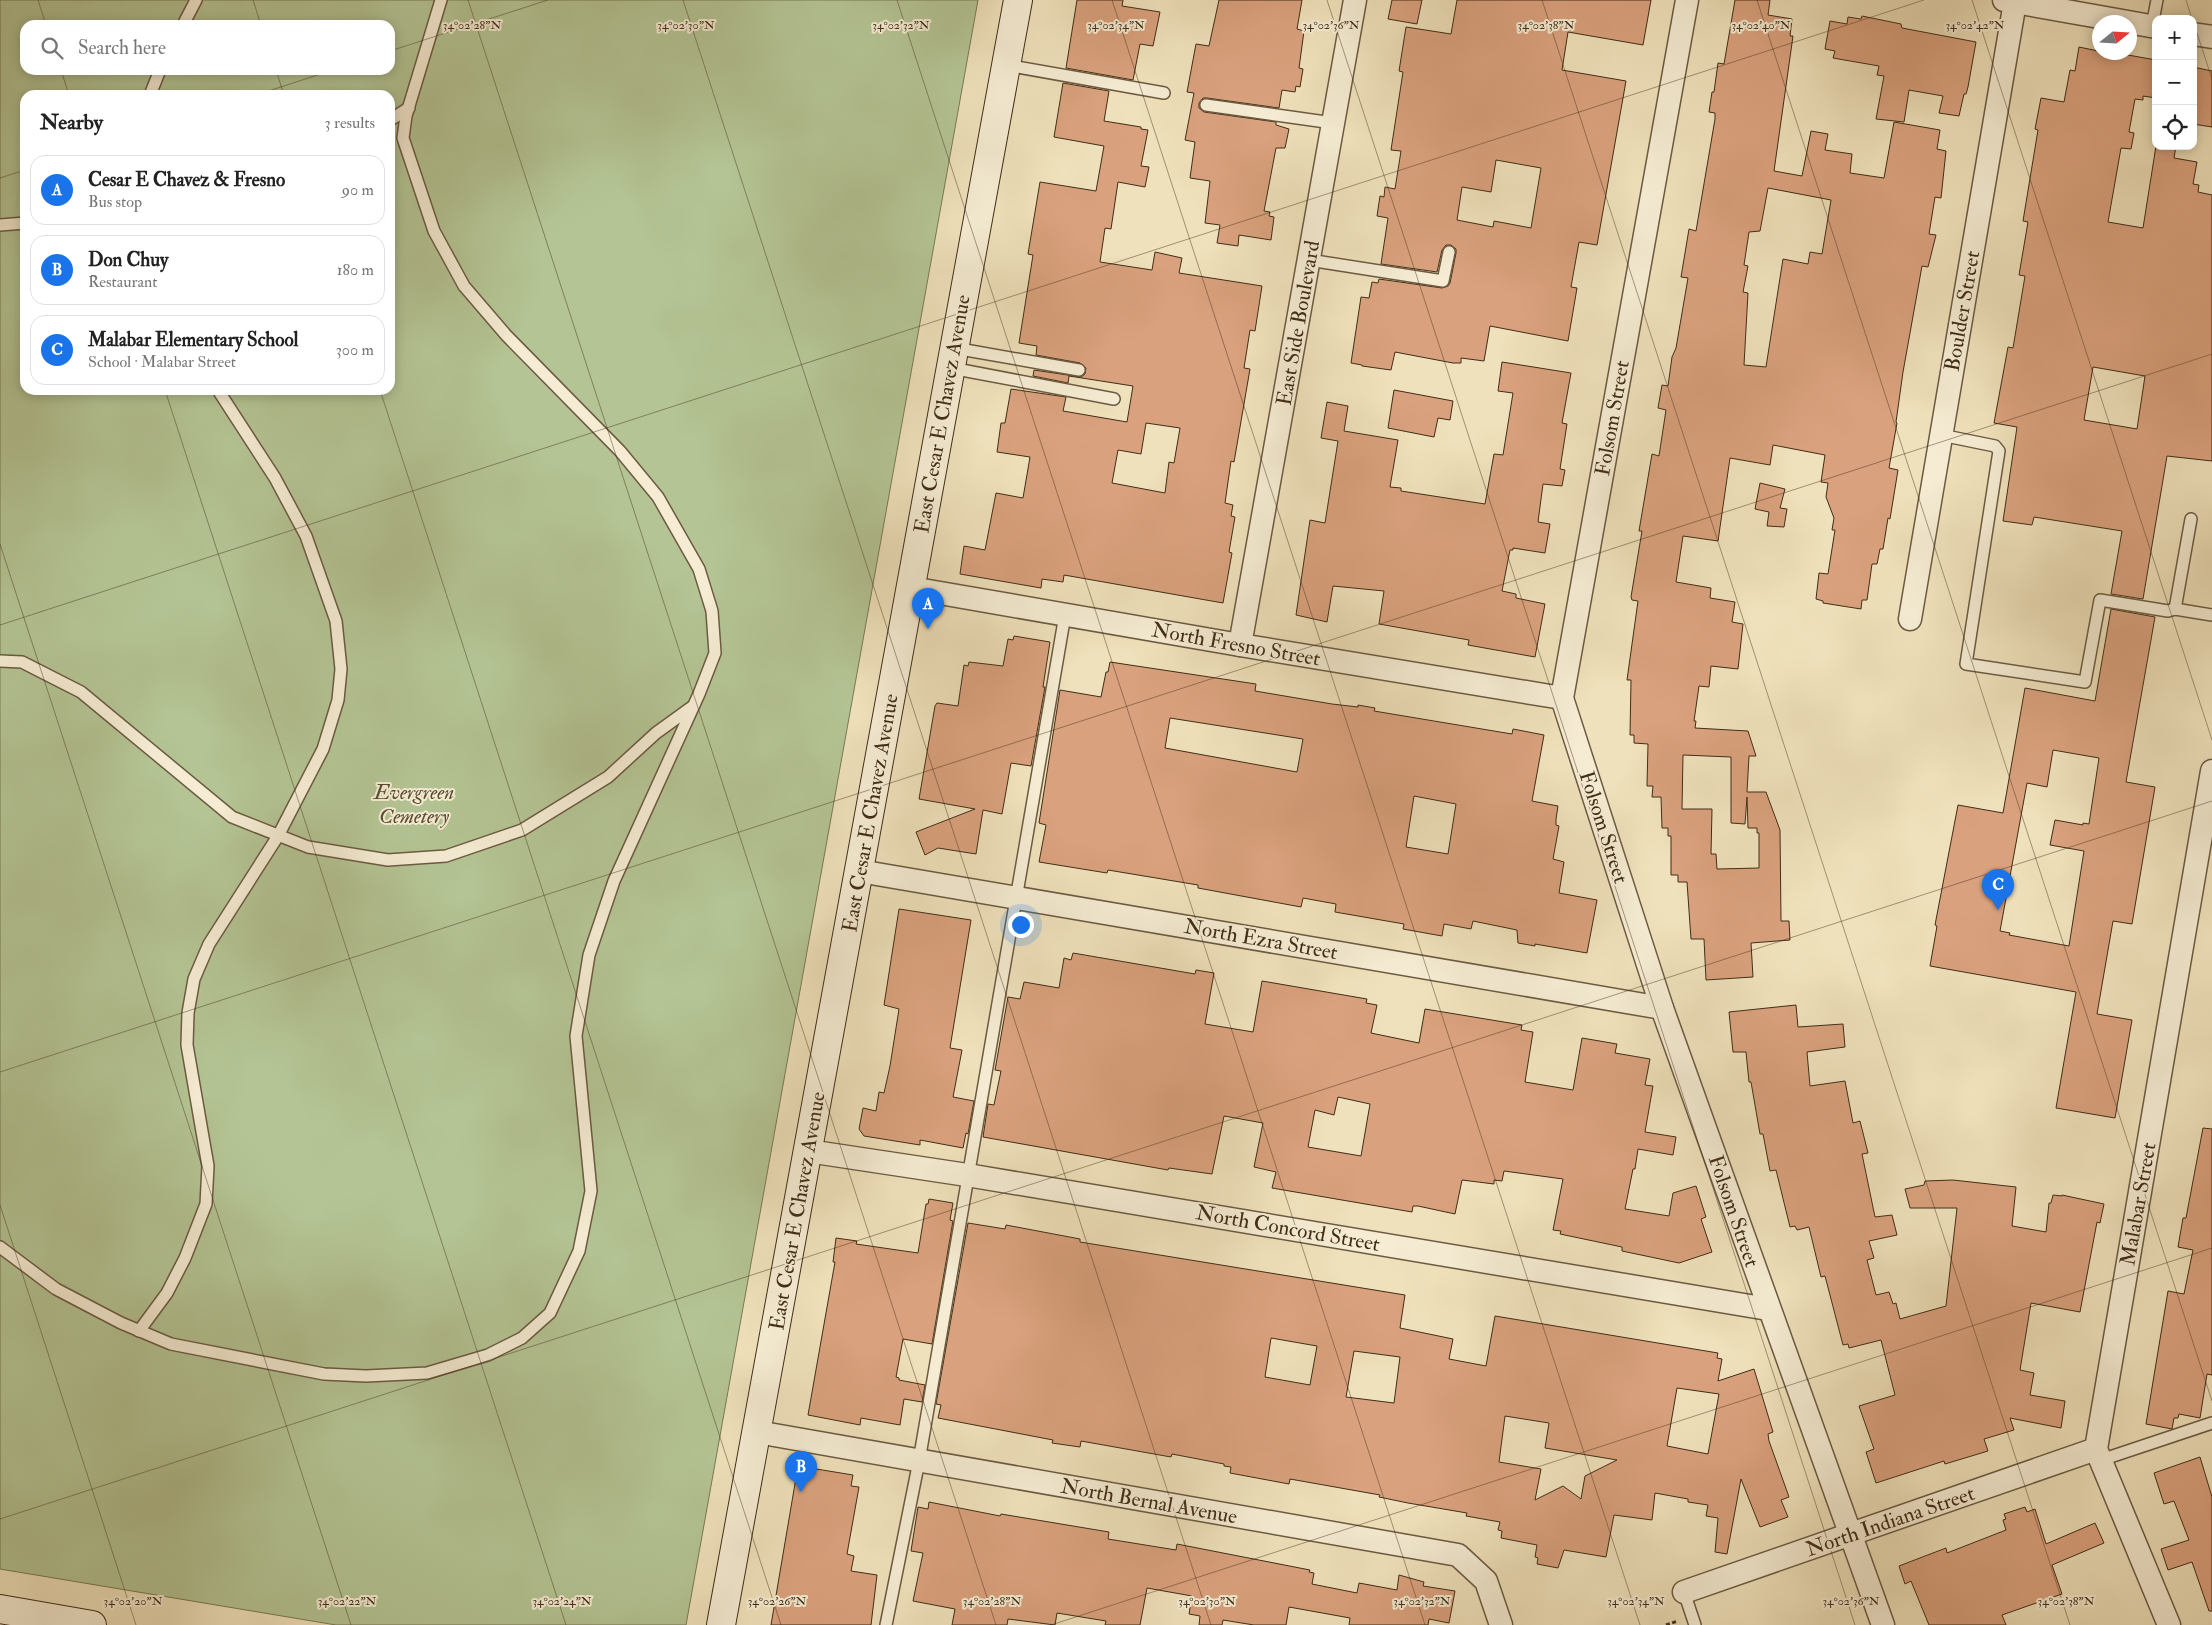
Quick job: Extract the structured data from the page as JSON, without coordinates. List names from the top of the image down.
{
  "streets": {
    "main road": ["East Cesar E Chavez Avenue"],
    "street": [
      "Boulder Street",
      "East Side Boulevard",
      "Folsom Street",
      "North Fresno Street",
      "North Ezra Street",
      "Malabar Street",
      "North Concord Street",
      "North Bernal Avenue",
      "North Indiana Street"
    ]
  },
  "crossings": [
    ["East Side Boulevard", "North Fresno Street"],
    ["East Cesar E Chavez Avenue", "North Fresno Street"],
    ["East Cesar E Chavez Avenue", "North Ezra Street"],
    ["East Cesar E Chavez Avenue", "North Concord Street"],
    ["East Cesar E Chavez Avenue", "North Bernal Avenue"],
    ["Folsom Street", "North Fresno Street"],
    ["Folsom Street", "North Ezra Street"],
    ["Folsom Street", "North Concord Street"],
    ["Folsom Street", "North Indiana Street"],
    ["Malabar Street", "North Indiana Street"]
  ],
  "parks": ["Evergreen Cemetery"],
  "north": "right",
  "page": {
    "map_buttons": ["+", "−"],
    "search": "Search here",
    "heading": ["Nearby", "3 results"],
    "list": [
      {
        "mark": "A",
        "name": "Cesar E Chavez & Fresno",
        "note": "Bus stop",
        "value": "90 m"
      },
      {
        "mark": "B",
        "name": "Don Chuy",
        "note": "Restaurant",
        "value": "180 m"
      },
      {
        "mark": "C",
        "name": "Malabar Elementary School",
        "note": "School · Malabar Street",
        "value": "300 m"
      }
    ],
    "pins": ["A", "C", "B"]
  },
  "coordinates": [
    "34°02'28\"N",
    "34°02'30\"N",
    "34°02'32\"N",
    "34°02'34\"N",
    "34°02'36\"N",
    "34°02'38\"N",
    "34°02'40\"N",
    "34°02'42\"N",
    "34°02'20\"N",
    "34°02'22\"N",
    "34°02'24\"N",
    "34°02'26\"N"
  ]
}
